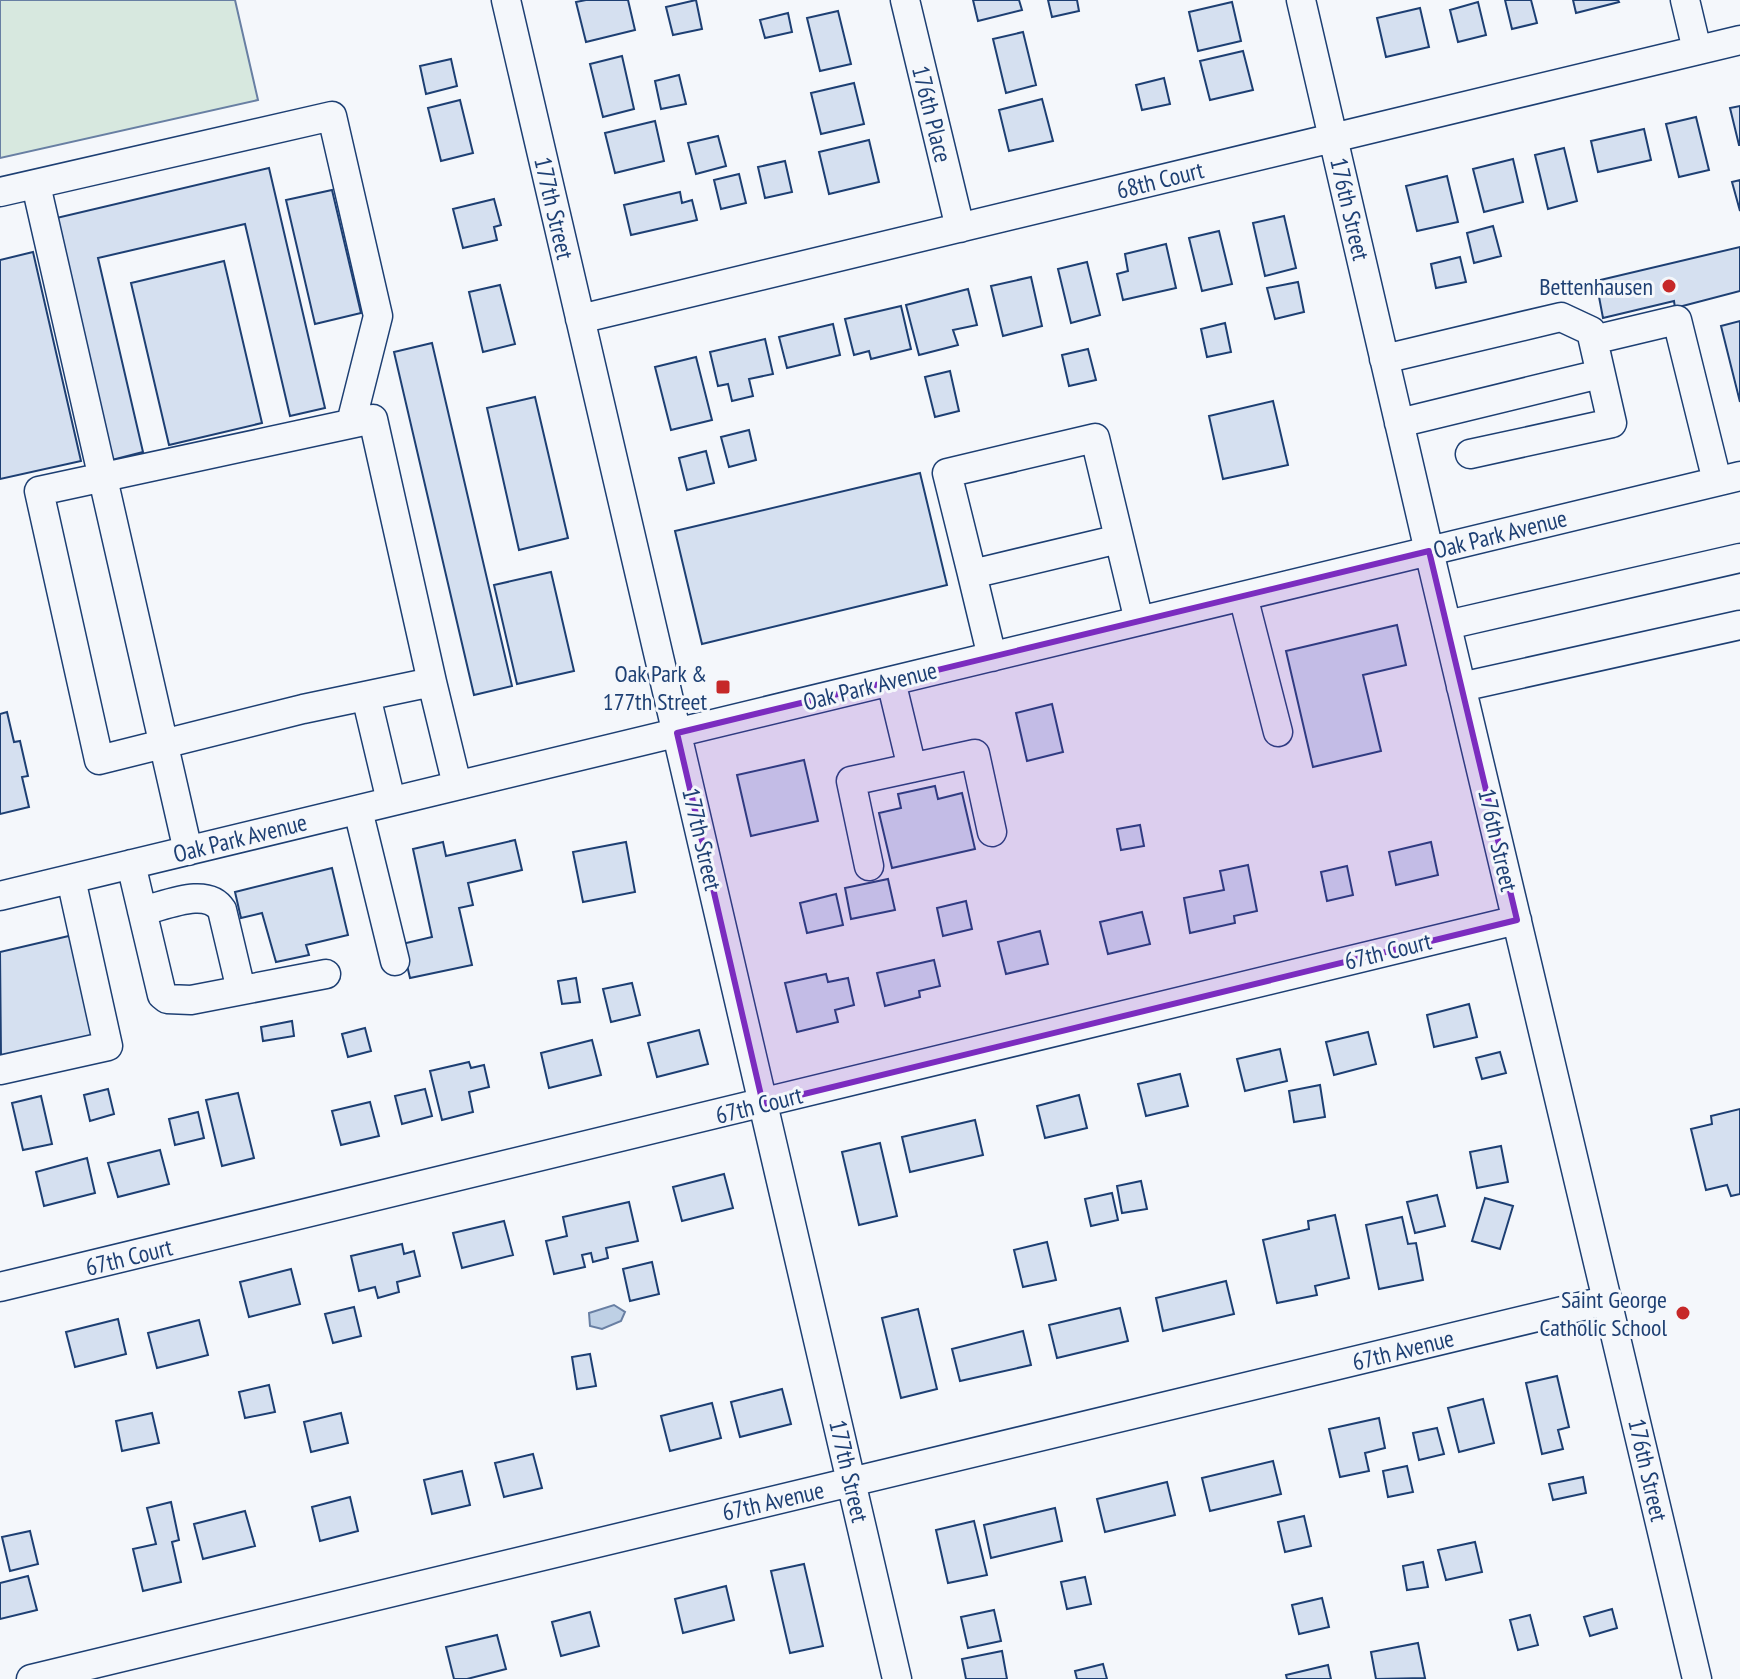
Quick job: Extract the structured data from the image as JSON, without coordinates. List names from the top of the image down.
{
  "streets": {
    "street": [
      "176th Place",
      "68th Court",
      "177th Street",
      "176th Street",
      "Oak Park Avenue",
      "67th Court",
      "67th Avenue"
    ]
  },
  "crossings": [
    ["176th Place", "68th Court"],
    ["68th Court", "177th Street"],
    ["68th Court", "176th Street"],
    ["177th Street", "Oak Park Avenue"],
    ["177th Street", "67th Court"],
    ["177th Street", "67th Avenue"],
    ["176th Street", "Oak Park Avenue"],
    ["176th Street", "67th Court"],
    ["176th Street", "67th Avenue"]
  ],
  "places": {
    "other": ["Bettenhausen", "Saint George Catholic School"],
    "transit": ["Oak Park & 177th Street"]
  }
}
